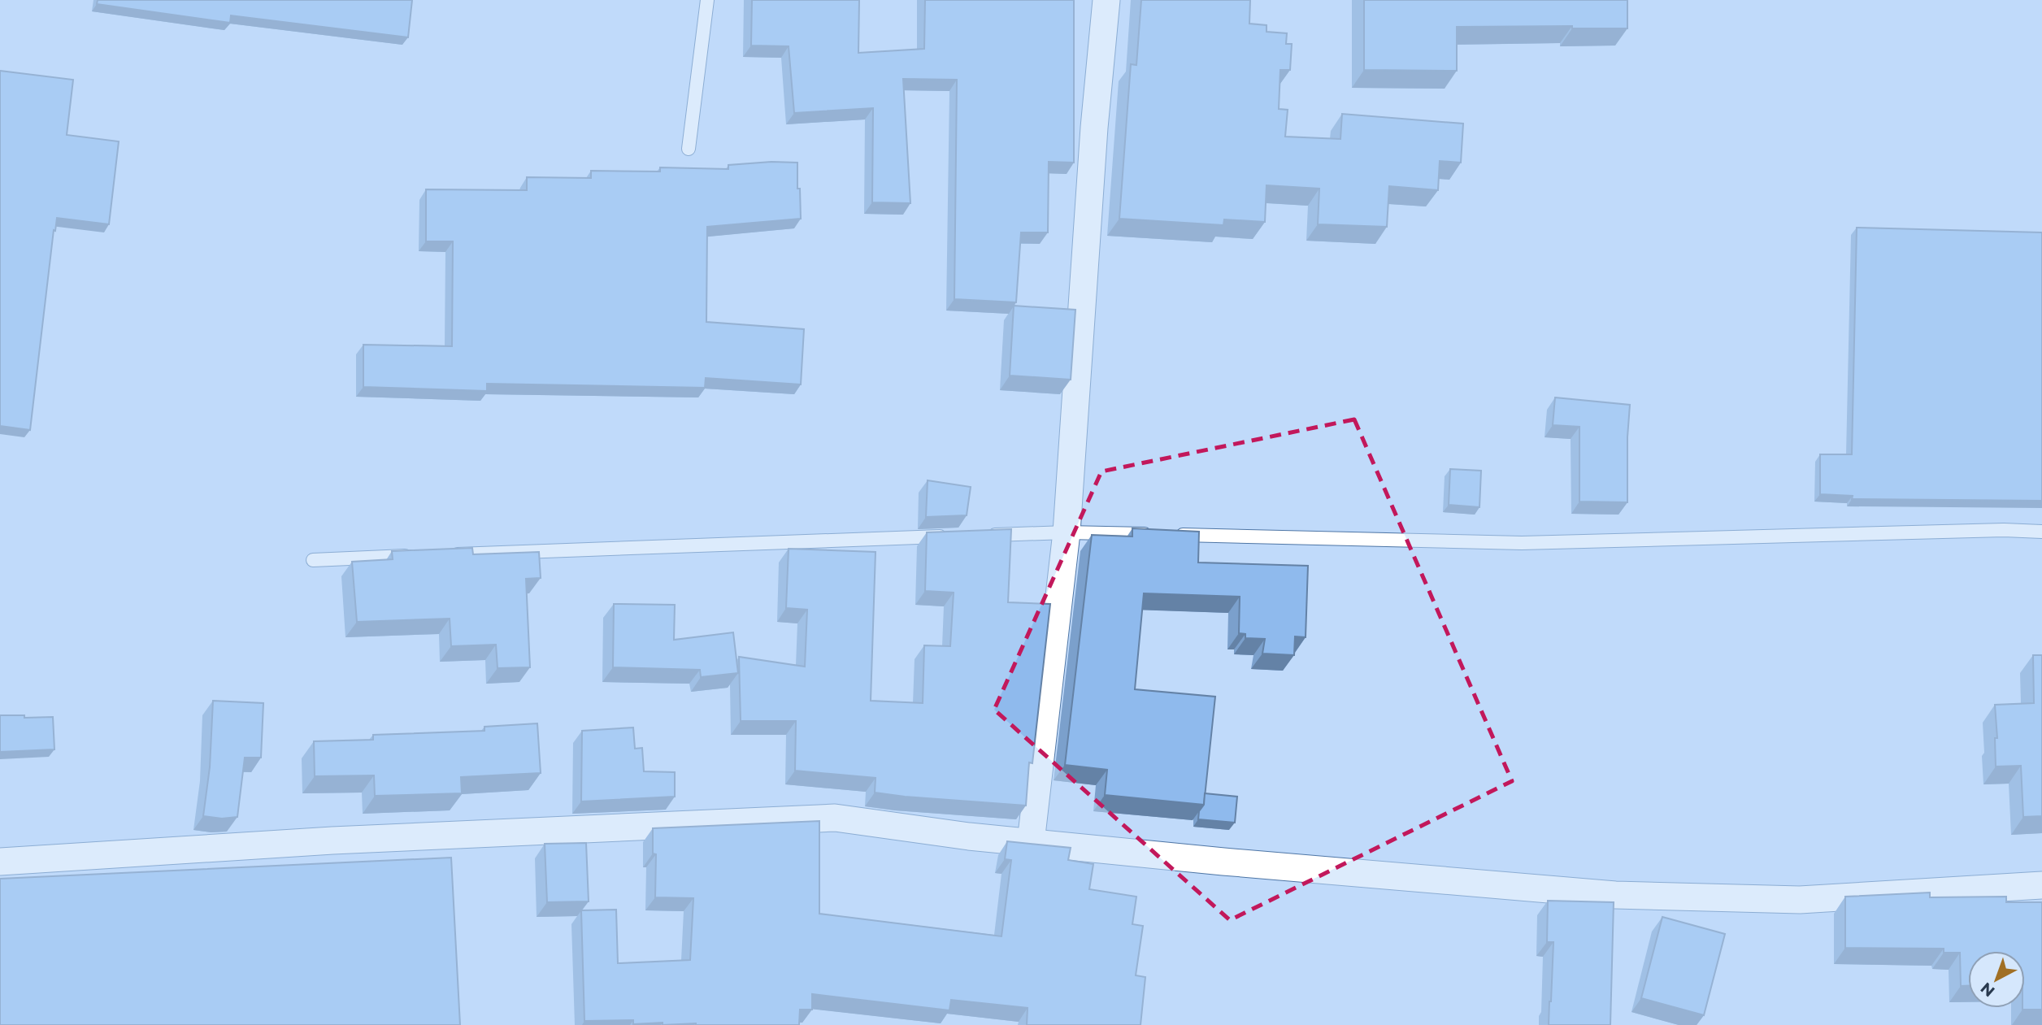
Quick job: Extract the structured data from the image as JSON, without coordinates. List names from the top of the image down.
{
  "north": "bottom left"
}
